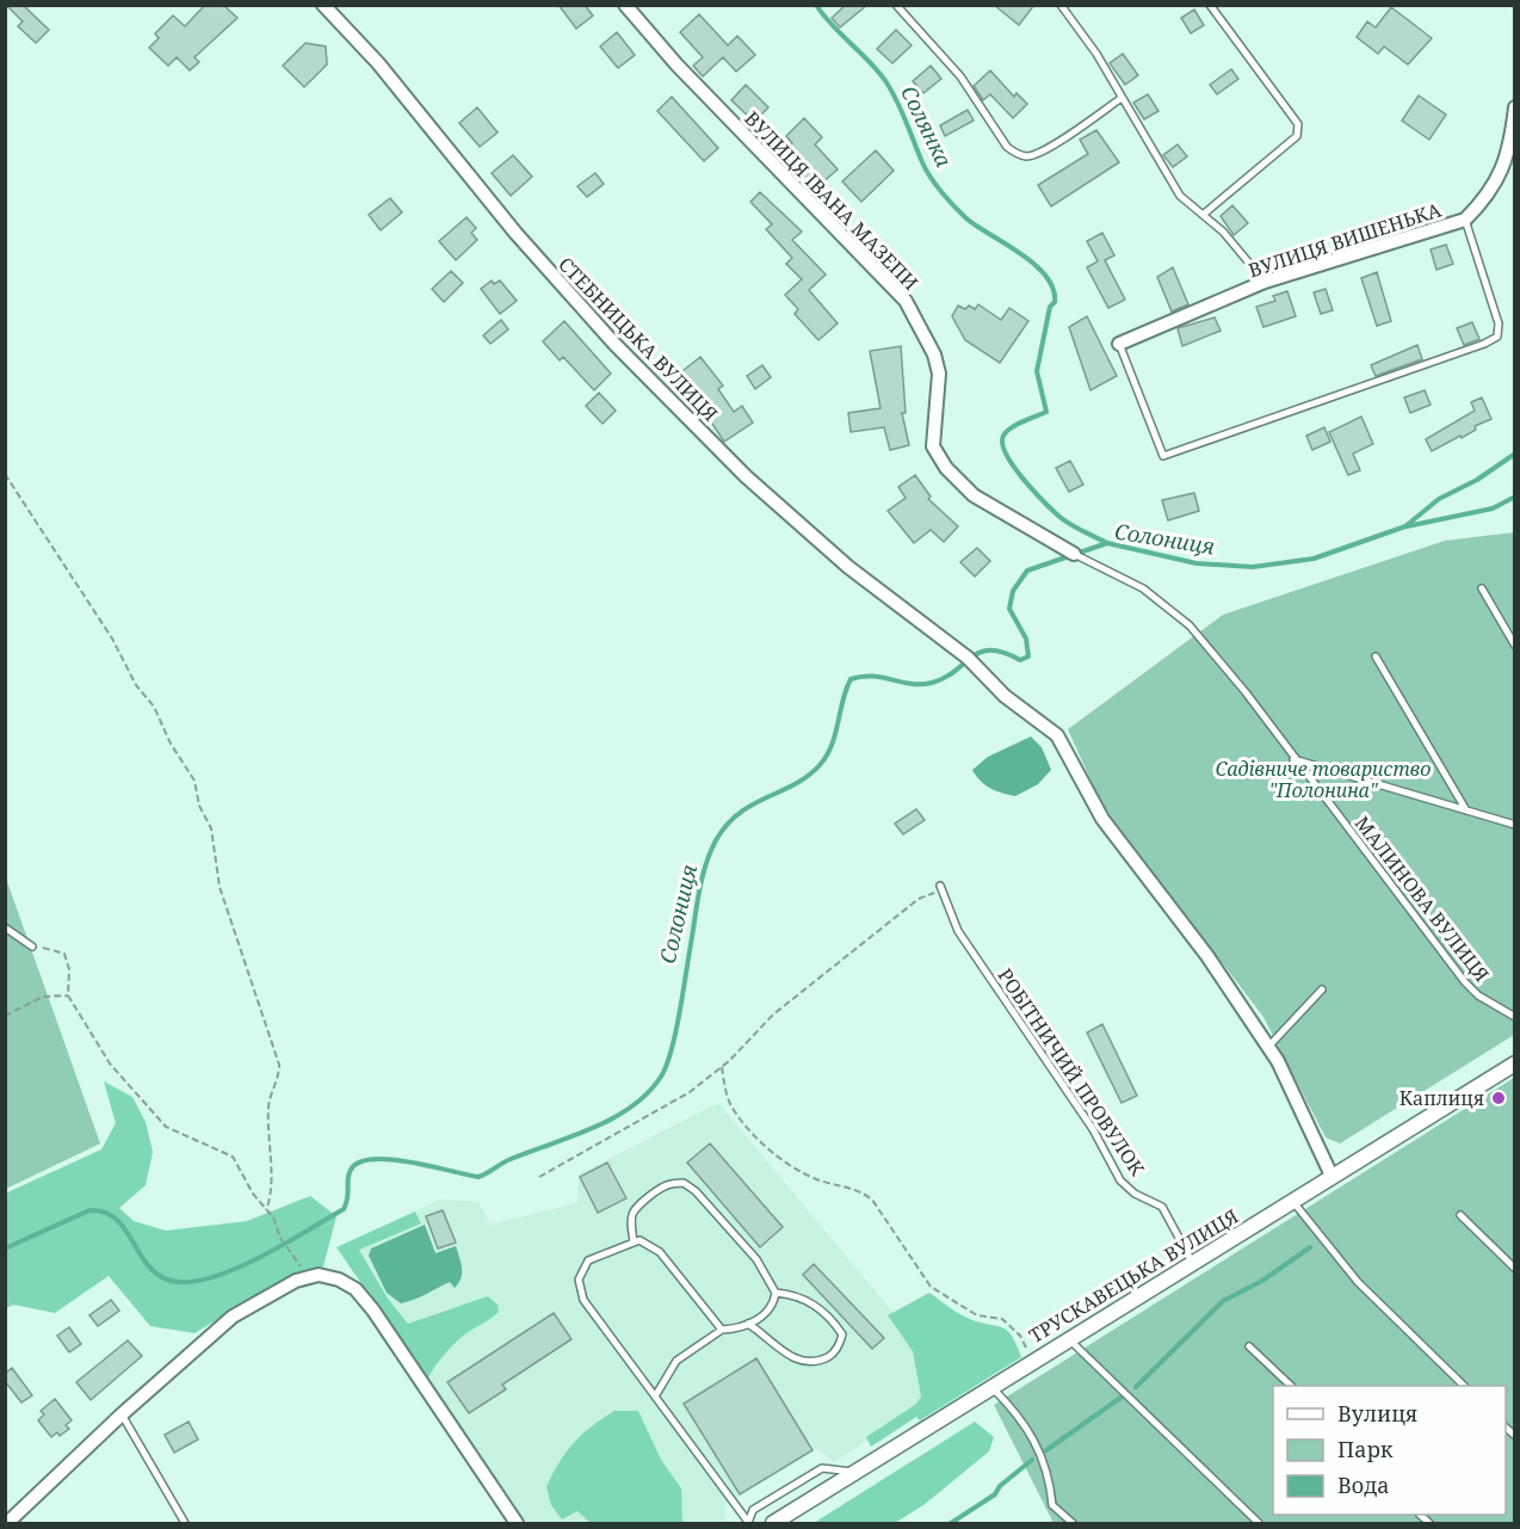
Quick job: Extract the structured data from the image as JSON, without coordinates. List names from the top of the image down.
{
  "streets": {
    "street": [
      "ВУЛИЦЯ ІВАНА МАЗЕПИ",
      "ВУЛИЦЯ ВИШЕНЬКА",
      "СТЕБНИЦЬКА ВУЛИЦЯ",
      "ТРУСКАВЕЦЬКА ВУЛИЦЯ"
    ],
    "lane": ["МАЛИНОВА ВУЛИЦЯ", "РОБІТНИЧИЙ ПРОВУЛОК"]
  },
  "crossings": [
    ["ВУЛИЦЯ ІВАНА МАЗЕПИ", "МАЛИНОВА ВУЛИЦЯ"],
    ["СТЕБНИЦЬКА ВУЛИЦЯ", "ТРУСКАВЕЦЬКА ВУЛИЦЯ"],
    ["РОБІТНИЧИЙ ПРОВУЛОК", "ТРУСКАВЕЦЬКА ВУЛИЦЯ"]
  ],
  "water": ["Солянка", "Солониця"],
  "parks": ["Садівниче товариство \"Полонина\""],
  "places": ["Каплиця"],
  "legend": ["Вулиця", "Парк", "Вода"]
}
